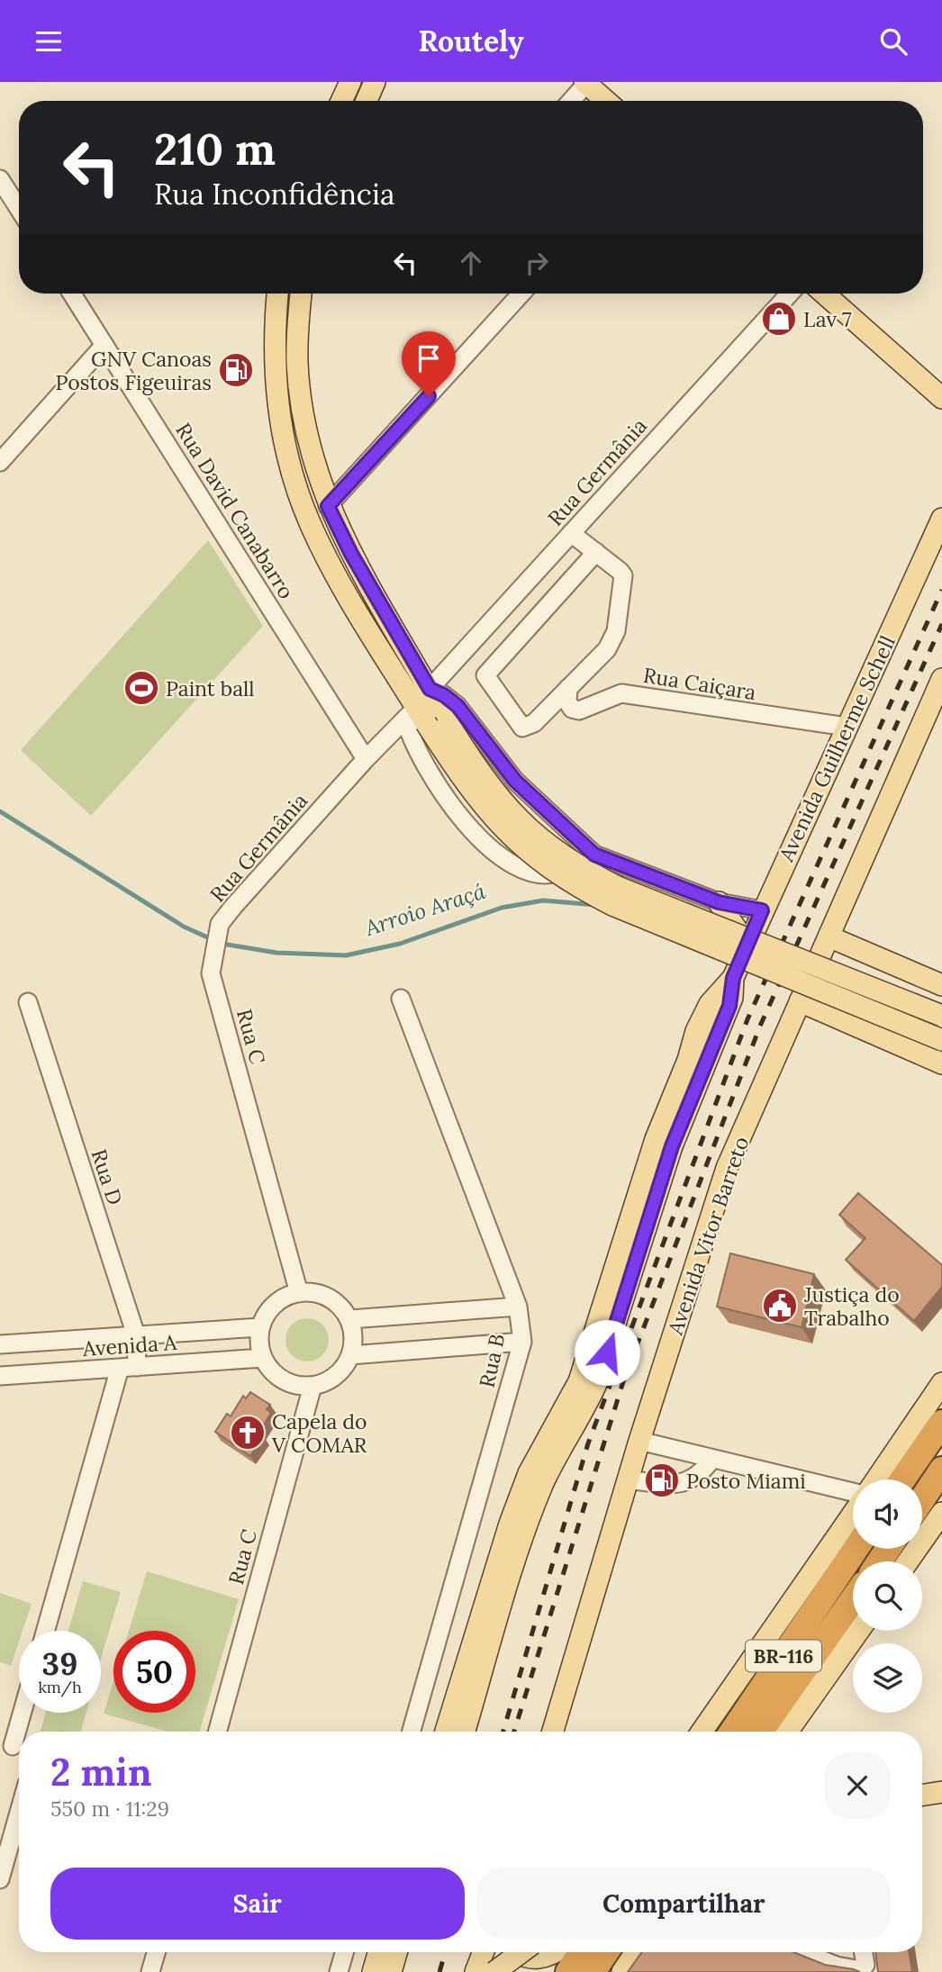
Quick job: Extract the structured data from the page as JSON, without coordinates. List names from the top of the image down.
{
  "streets": {
    "highway": ["BR-116"],
    "main road": ["Avenida Guilherme Schell", "Avenida Vitor Barreto"],
    "street": [
      "Rua Germânia",
      "Rua David Canabarro",
      "Rua Caiçara",
      "Rua C",
      "Rua D",
      "Avenida A",
      "Rua B"
    ]
  },
  "crossings": [
    ["Rua Germânia", "Rua David Canabarro"],
    ["Rua Germânia", "Rua C"],
    ["Rua Caiçara", "Avenida Guilherme Schell"],
    ["Rua C", "Avenida A"],
    ["Rua D", "Avenida A"]
  ],
  "water": ["Arroio Araçá"],
  "places": {
    "shop": ["Lav 7"],
    "fuel station": ["GNV Canoas Postos Figeuiras", "Posto Miami"],
    "sports": ["Paint ball"],
    "public building": ["Justiça do Trabalho"],
    "church": ["Capela do V COMAR"]
  },
  "page": {
    "header": "Routely",
    "turn": ["210 m", "Rua Inconfidência"],
    "speed": "39 km/h",
    "limit": "50",
    "heading": ["2 min", "550 m · 11:29"],
    "buttons": ["Sair", "Compartilhar"]
  }
}
